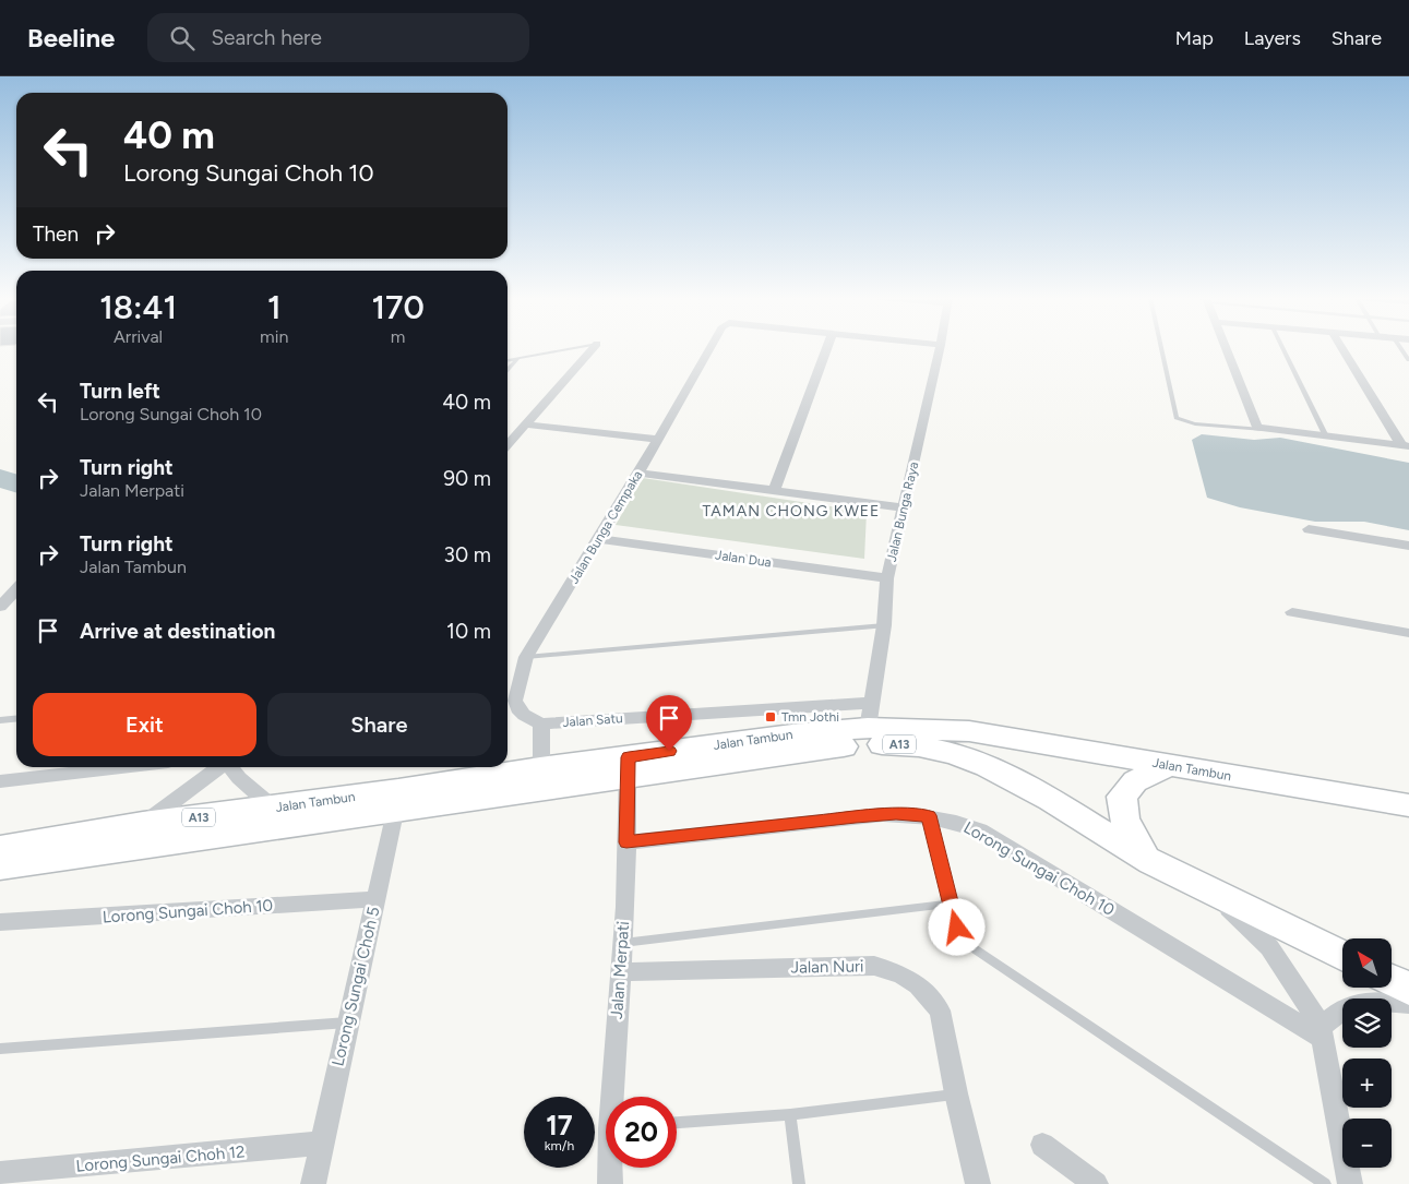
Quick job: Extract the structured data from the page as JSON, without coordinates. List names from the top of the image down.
{
  "streets": {
    "main road": ["Jalan Tambun", "A13"],
    "street": [
      "Jalan Bunga Raya",
      "Jalan Bunga Cempaka",
      "Jalan Dua",
      "Jalan Satu",
      "Lorong Sungai Choh 10",
      "Jalan Nuri",
      "Jalan Merpati",
      "Lorong Sungai Choh 5",
      "Lorong Sungai Choh 12"
    ]
  },
  "crossings": [
    ["Jalan Bunga Raya", "Jalan Dua"],
    ["Jalan Bunga Raya", "Jalan Satu"],
    ["Jalan Bunga Raya", "Jalan Tambun"],
    ["Jalan Bunga Cempaka", "Jalan Dua"],
    ["Jalan Bunga Cempaka", "Jalan Satu"],
    ["Jalan Satu", "Jalan Tambun"],
    ["Jalan Tambun", "A13"],
    ["Jalan Tambun", "Jalan Merpati"],
    ["Jalan Tambun", "Lorong Sungai Choh 5"],
    ["Lorong Sungai Choh 10", "Jalan Merpati"],
    ["Lorong Sungai Choh 10", "Lorong Sungai Choh 5"],
    ["Jalan Nuri", "Jalan Merpati"],
    ["Lorong Sungai Choh 5", "Lorong Sungai Choh 12"]
  ],
  "districts": ["TAMAN CHONG KWEE"],
  "places": {
    "transit": ["Tmn Jothi"]
  },
  "north": "top left",
  "page": {
    "header": "Beeline",
    "search": "Search here",
    "nav": ["Map", "Layers", "Share"],
    "turn": ["40 m", "Lorong Sungai Choh 10"],
    "then": "Then",
    "eta": [
      "18:41",
      "Arrival",
      "1",
      "min",
      "170",
      "m"
    ],
    "list": [
      {
        "name": "Turn left",
        "note": "Lorong Sungai Choh 10",
        "value": "40 m"
      },
      {
        "name": "Turn right",
        "note": "Jalan Merpati",
        "value": "90 m"
      },
      {
        "name": "Turn right",
        "note": "Jalan Tambun",
        "value": "30 m"
      },
      {
        "name": "Arrive at destination",
        "value": "10 m"
      }
    ],
    "buttons": ["Exit", "Share"],
    "map_buttons": ["+", "−"],
    "speed": "17 km/h",
    "limit": "20"
  }
}
